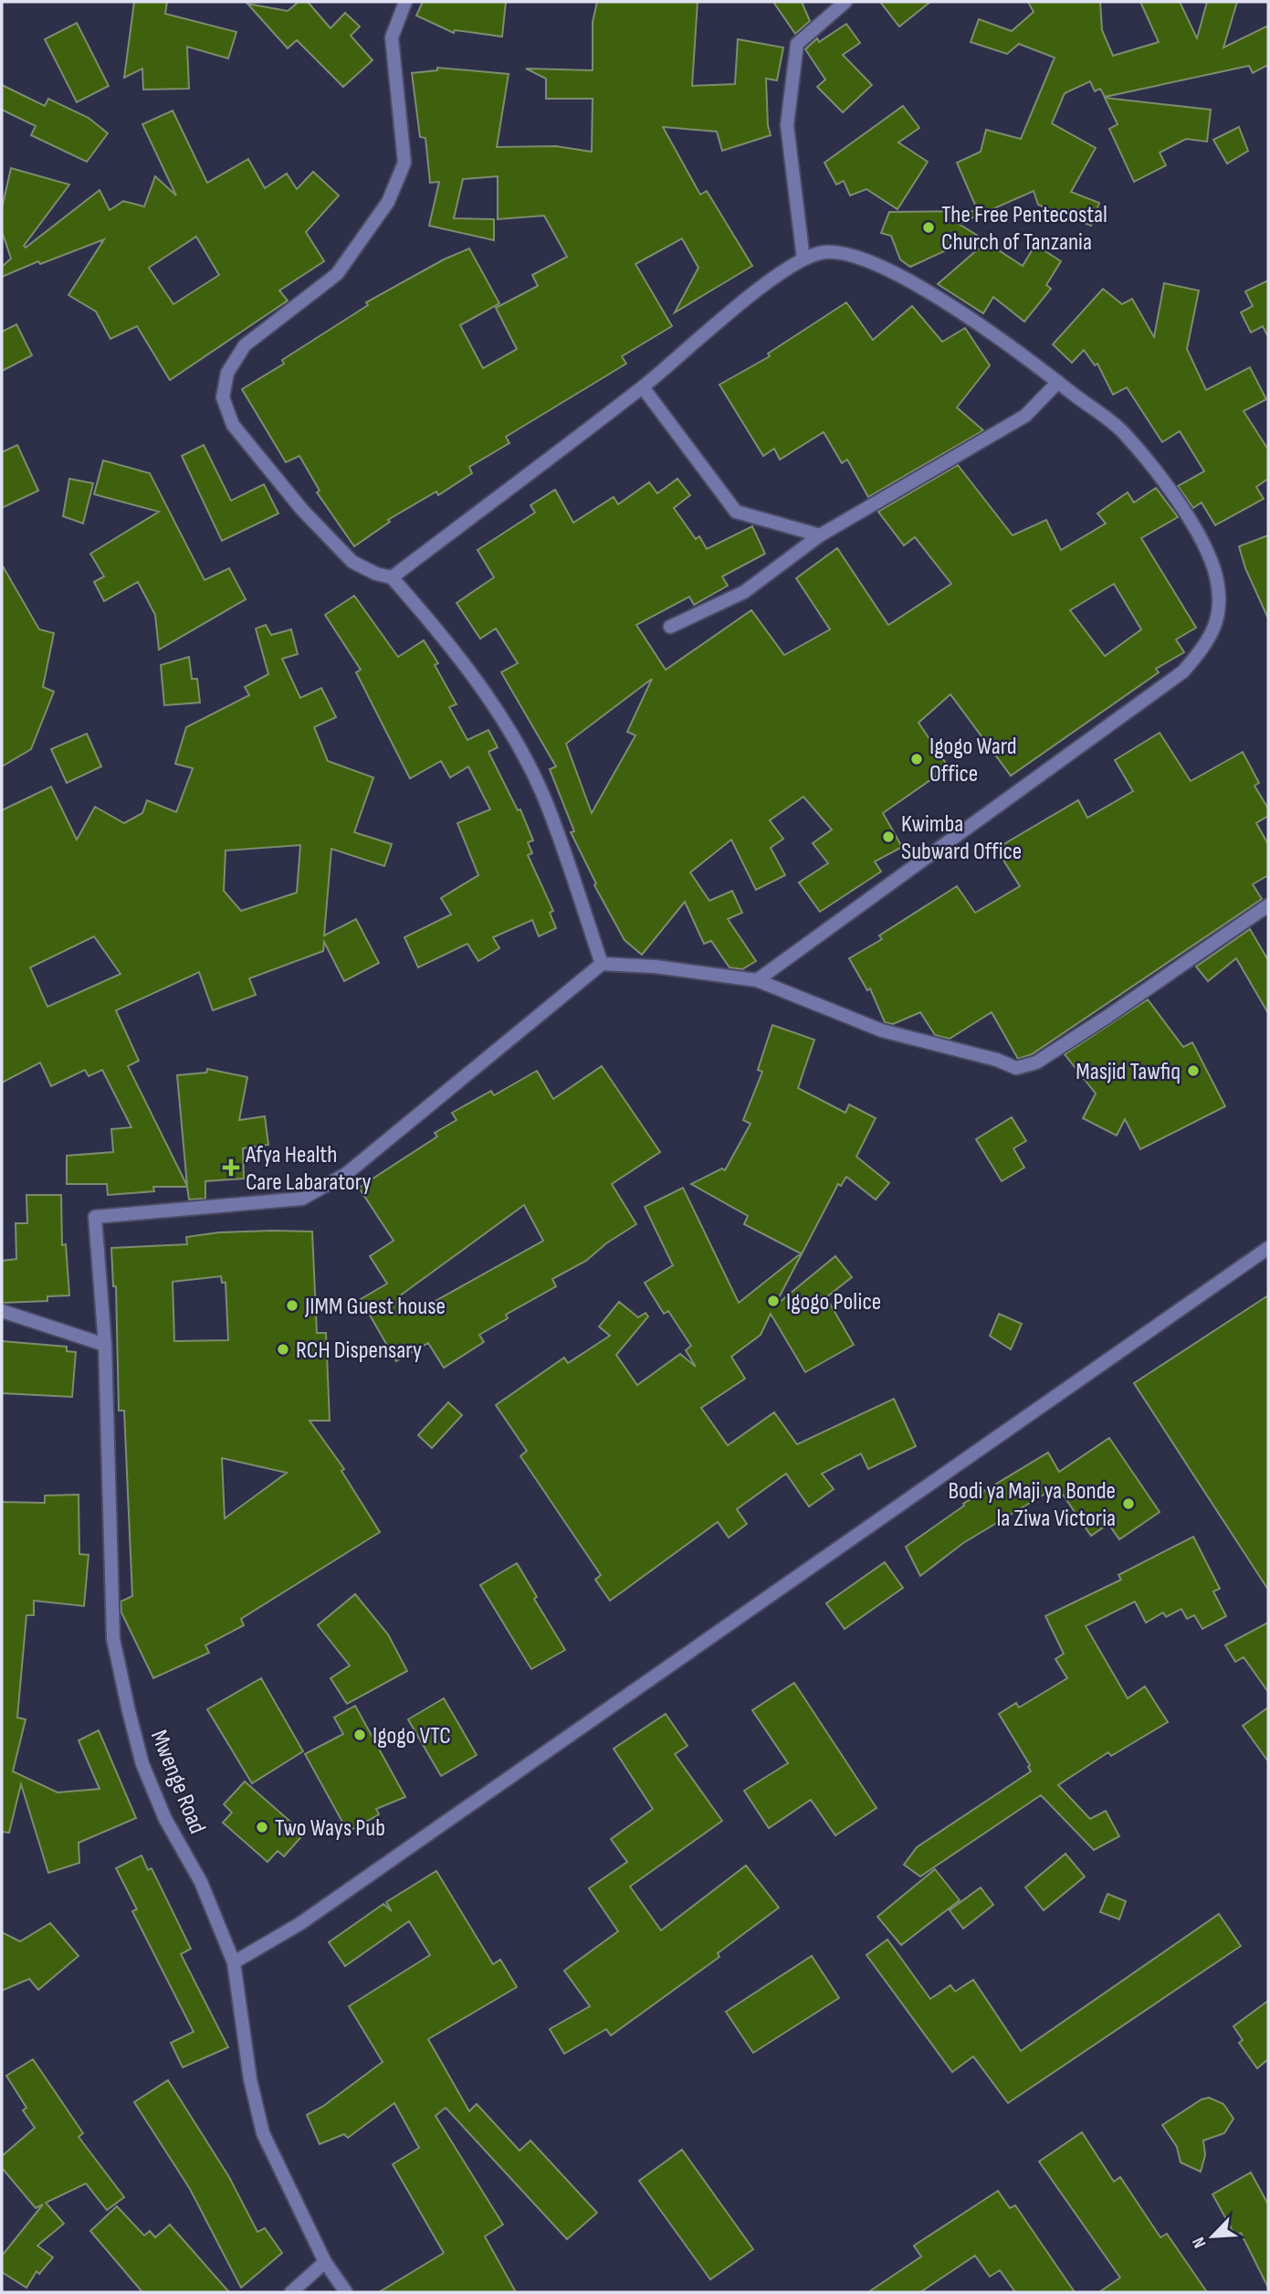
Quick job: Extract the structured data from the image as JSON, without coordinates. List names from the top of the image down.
{
  "streets": {
    "street": ["Mwenge Road"]
  },
  "places": {
    "other": [
      "The Free Pentecostal Church of Tanzania",
      "Igogo Ward Office",
      "Kwimba Subward Office",
      "Masjid Tawfiq",
      "Igogo Police",
      "JIMM Guest house",
      "RCH Dispensary",
      "Bodi ya Maji ya Bonde la Ziwa Victoria",
      "Igogo VTC",
      "Two Ways Pub"
    ],
    "health": ["Afya Health Care Labaratory"]
  },
  "north": "bottom left"
}
